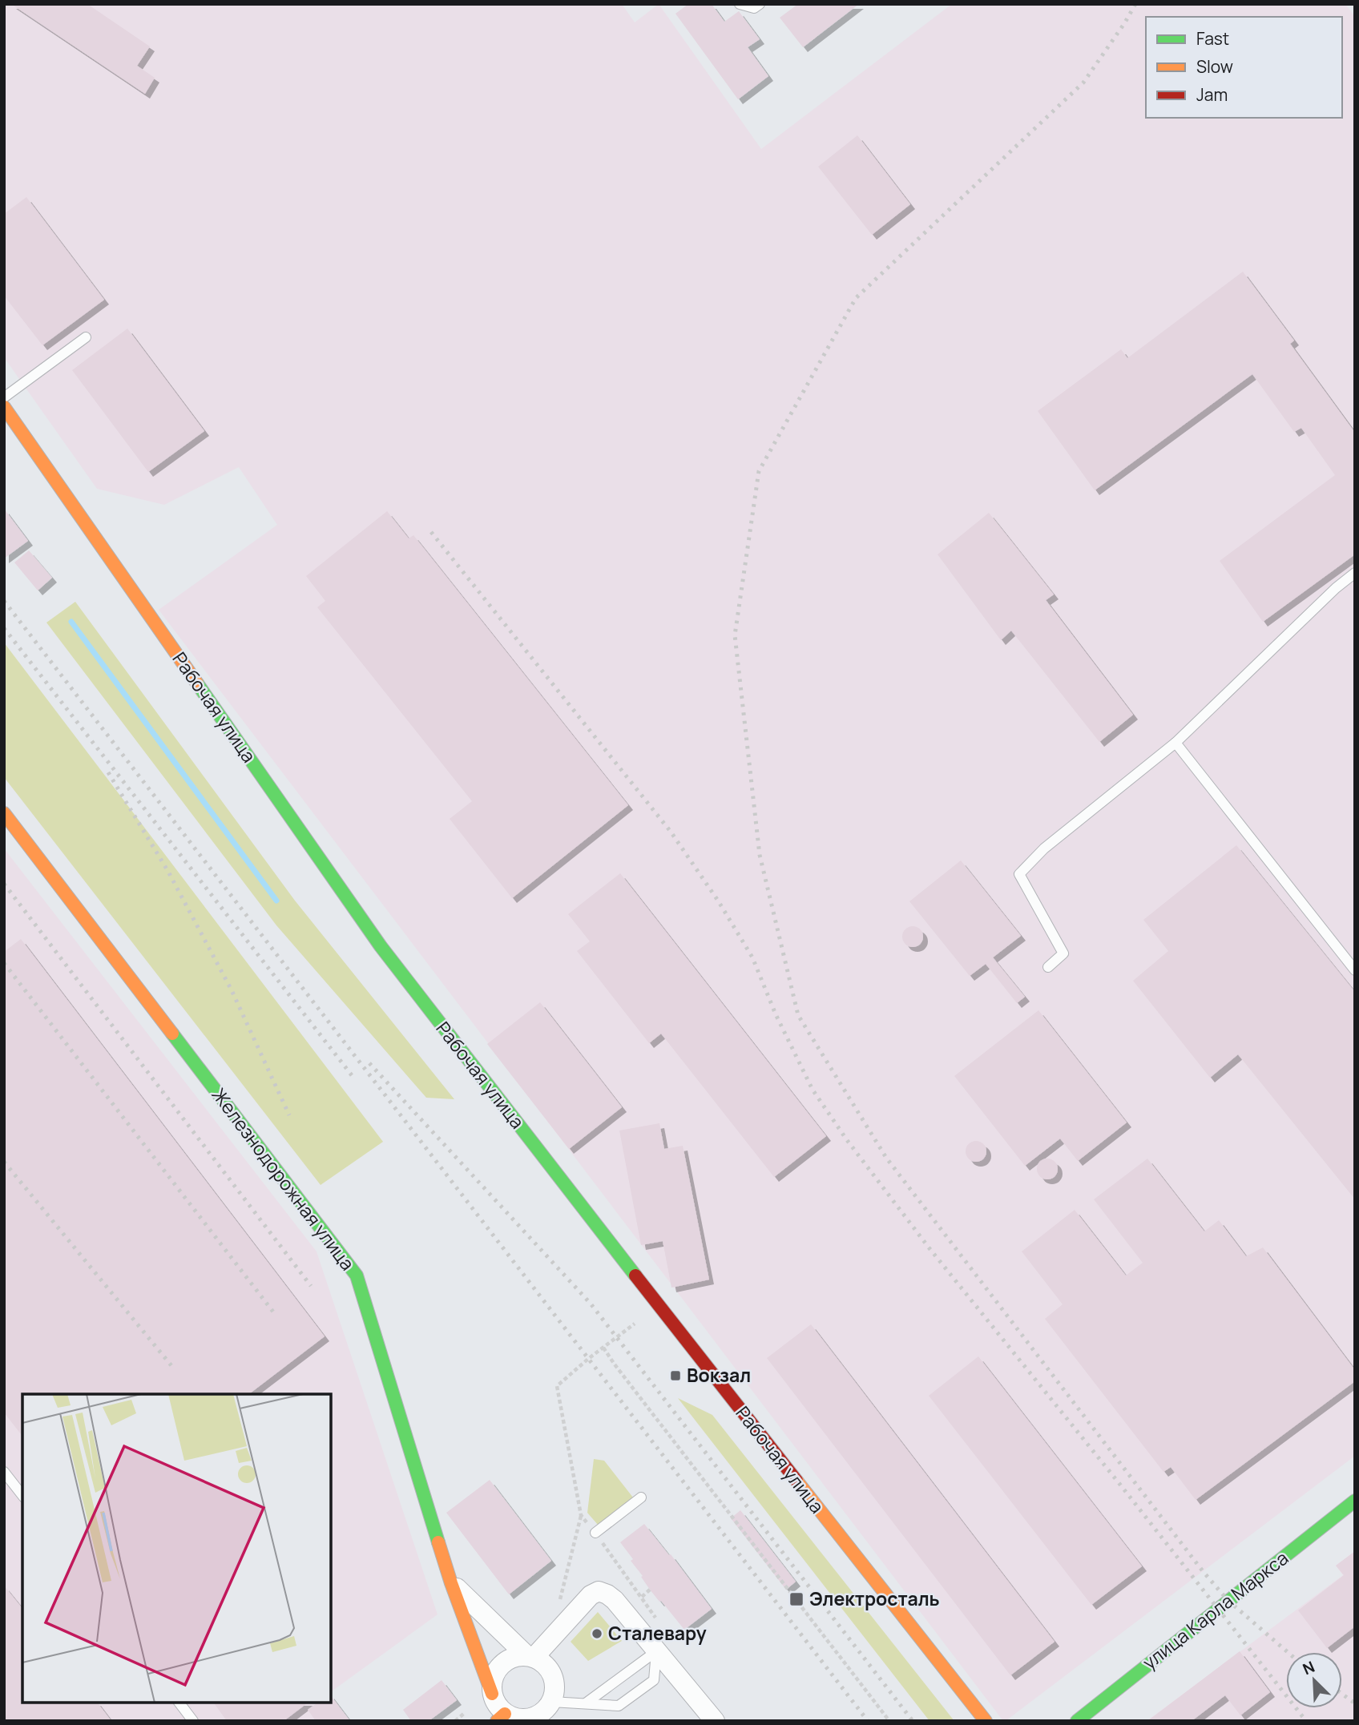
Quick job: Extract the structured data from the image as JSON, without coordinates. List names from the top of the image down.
{
  "streets": {
    "street": ["Рабочая улица", "Железнодорожная улица", "улица Карла Маркса"]
  },
  "places": {
    "transit": ["Вокзал", "Электросталь"],
    "other": ["Сталевару"]
  },
  "legend": ["Fast", "Slow", "Jam"],
  "north": "top left"
}
